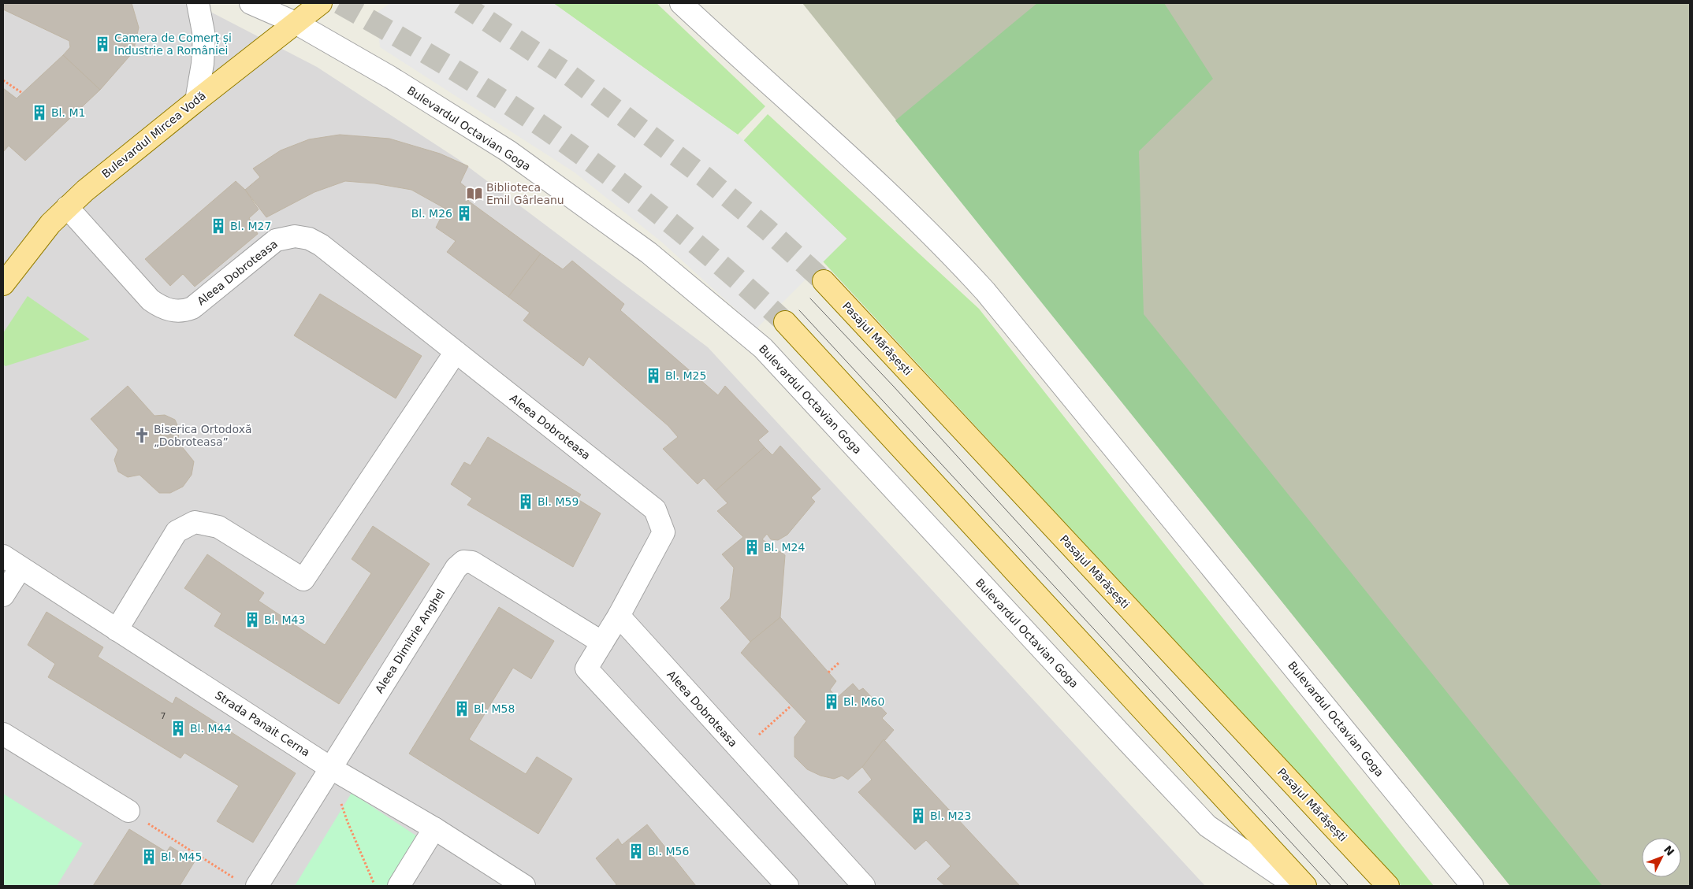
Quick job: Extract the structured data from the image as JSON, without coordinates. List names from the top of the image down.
{
  "streets": {
    "main road": ["Bulevardul Mircea Vodă", "Pasajul Mărășești"],
    "street": [
      "Bulevardul Octavian Goga",
      "Aleea Dobroteasa",
      "Aleea Dimitrie Anghel",
      "Strada Panait Cerna"
    ]
  },
  "crossings": [
    ["Bulevardul Octavian Goga", "Bulevardul Mircea Vodă"],
    ["Bulevardul Mircea Vodă", "Aleea Dobroteasa"],
    ["Aleea Dimitrie Anghel", "Strada Panait Cerna"]
  ],
  "places": {
    "building": [
      "Camera de Comerț și Industrie a României",
      "Bl. M1",
      "Bl. M26",
      "Bl. M27",
      "Bl. M25",
      "Bl. M59",
      "Bl. M24",
      "Bl. M43",
      "Bl. M60",
      "Bl. M58",
      "Bl. M44",
      "Bl. M23",
      "Bl. M56",
      "Bl. M45"
    ],
    "library": ["Biblioteca Emil Gârleanu"],
    "church": ["Biserica Ortodoxă „Dobroteasa”"]
  },
  "house_numbers": ["7"],
  "north": "top right"
}
